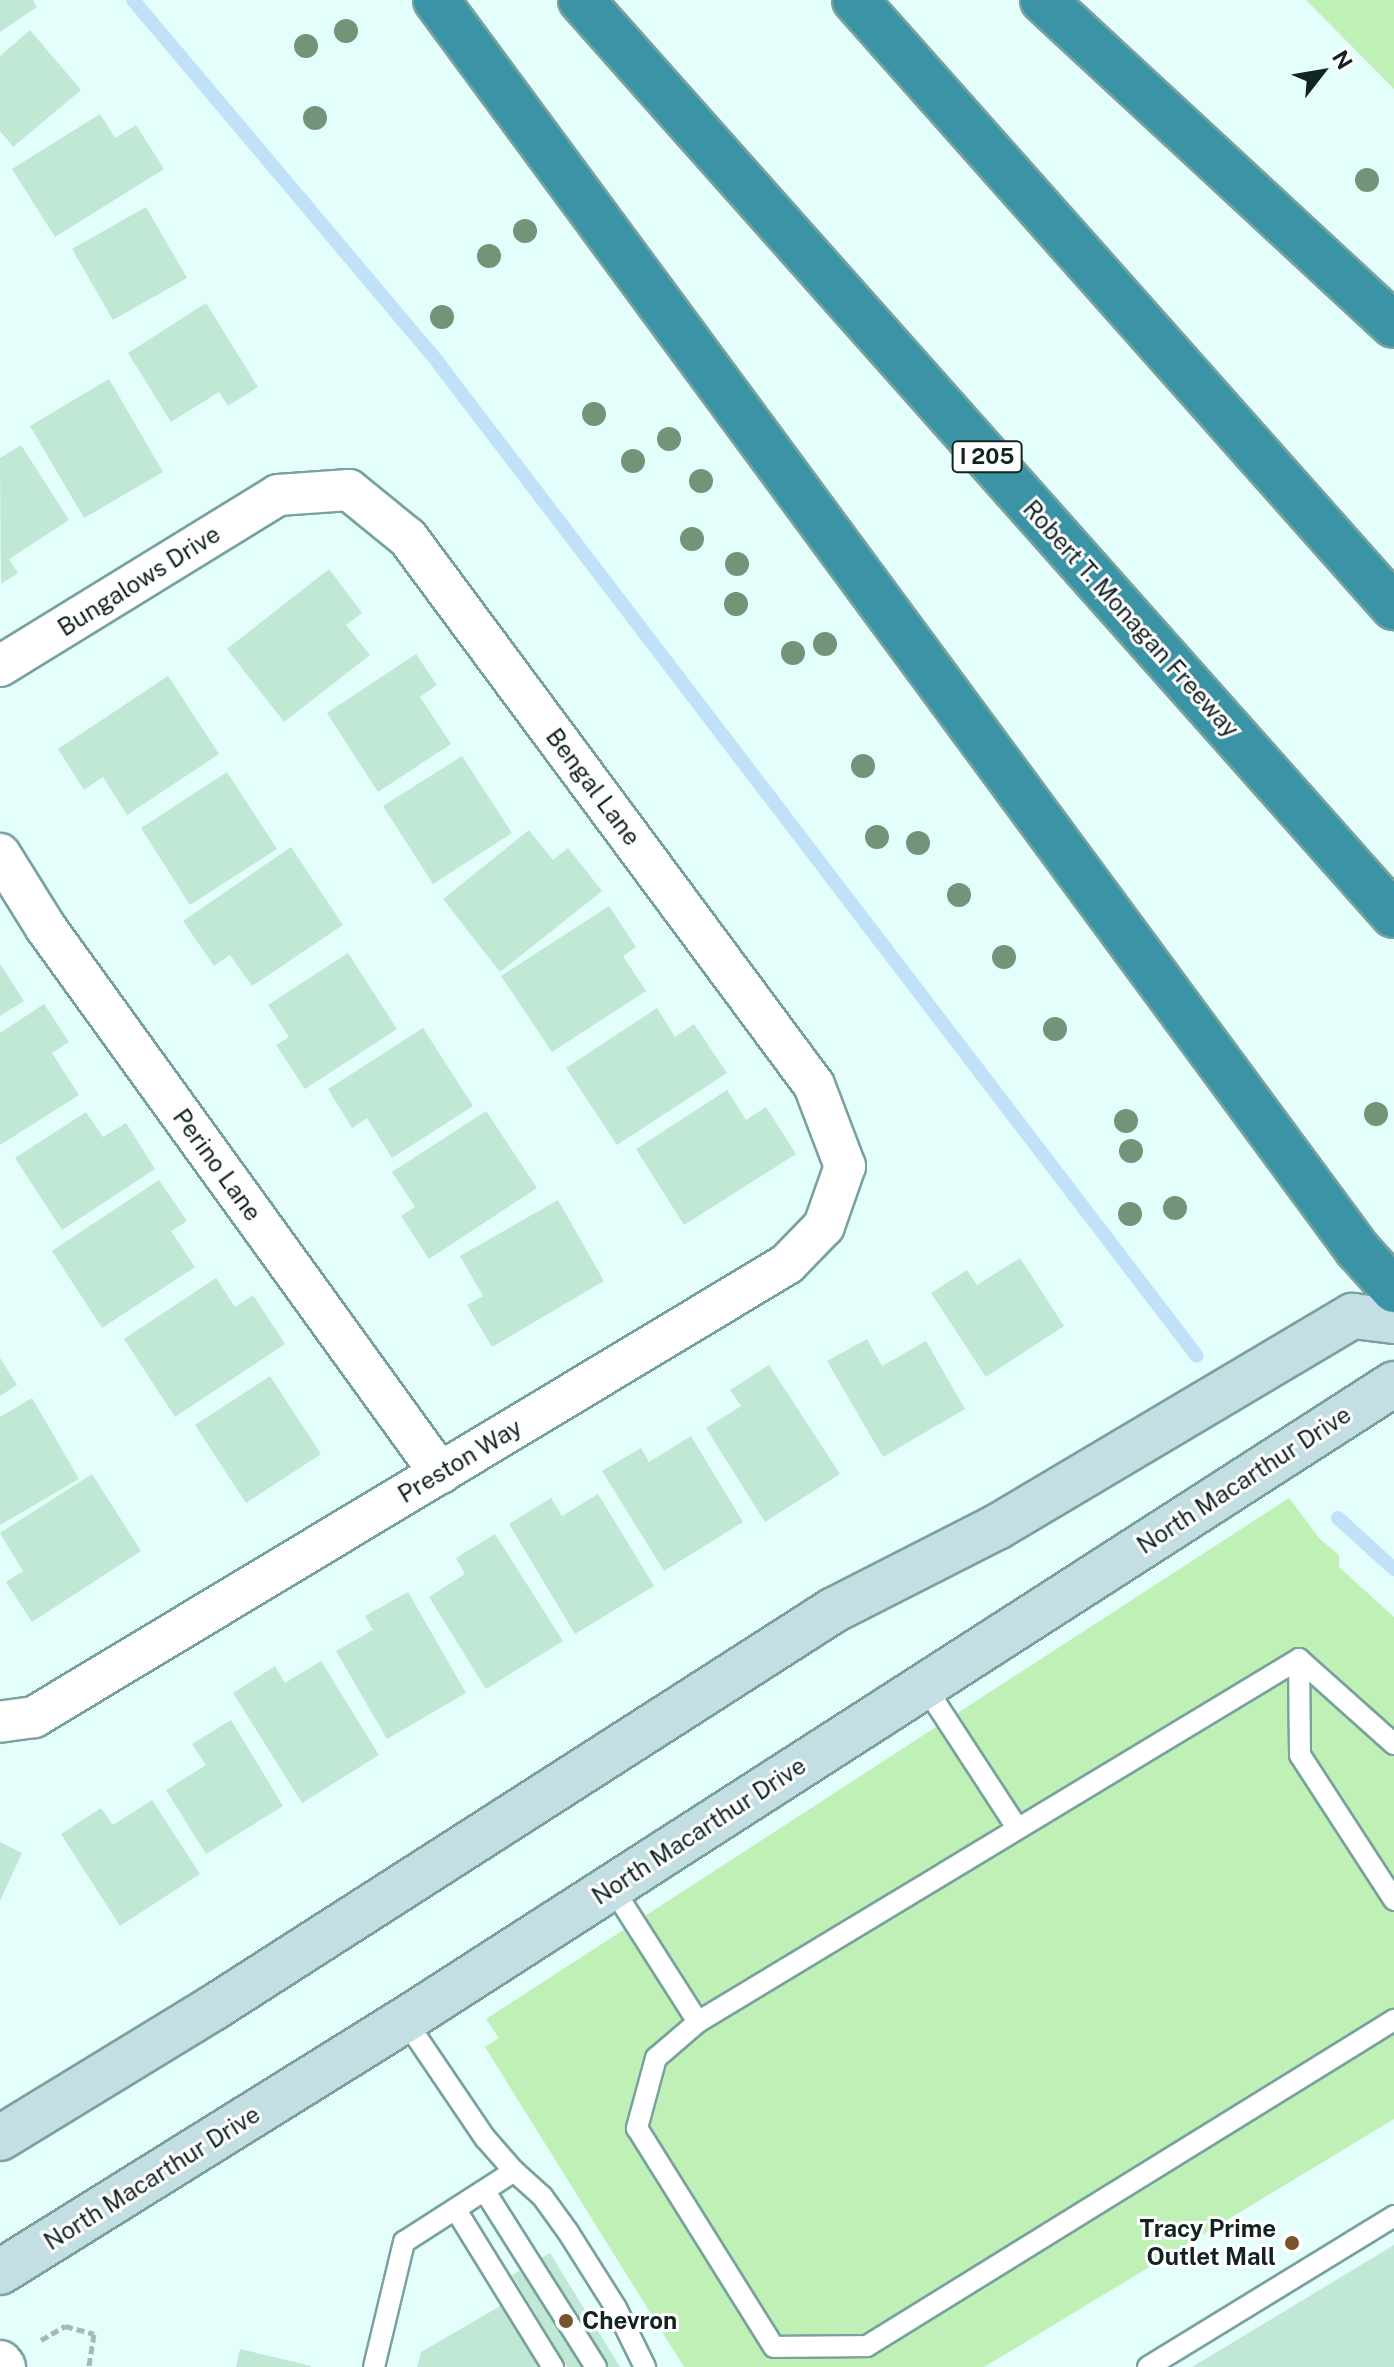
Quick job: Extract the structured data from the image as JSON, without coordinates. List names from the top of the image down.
{
  "streets": {
    "highway": ["I 205", "Robert T. Monagan Freeway"],
    "main road": ["North Macarthur Drive"],
    "street": [
      "Bungalows Drive",
      "Bengal Lane",
      "Perino Lane",
      "Preston Way"
    ]
  },
  "crossings": [
    ["Bungalows Drive", "Bengal Lane"],
    ["Bengal Lane", "Preston Way"],
    ["Perino Lane", "Preston Way"]
  ],
  "places": ["Tracy Prime Outlet Mall", "Chevron"],
  "north": "top right"
}
